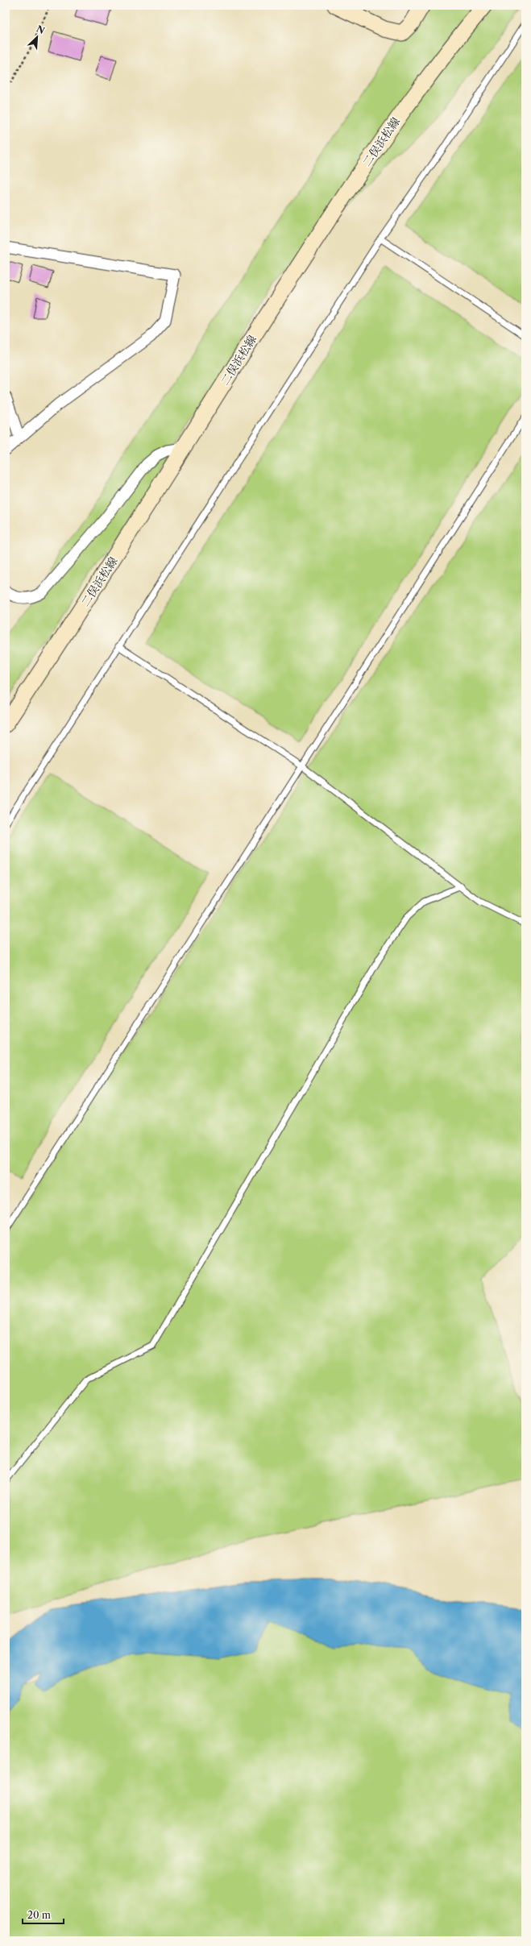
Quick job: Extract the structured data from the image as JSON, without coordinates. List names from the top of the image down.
{
  "streets": {
    "main road": ["二俣浜松線"]
  },
  "scale_bar": "20 m",
  "north": "top right"
}
